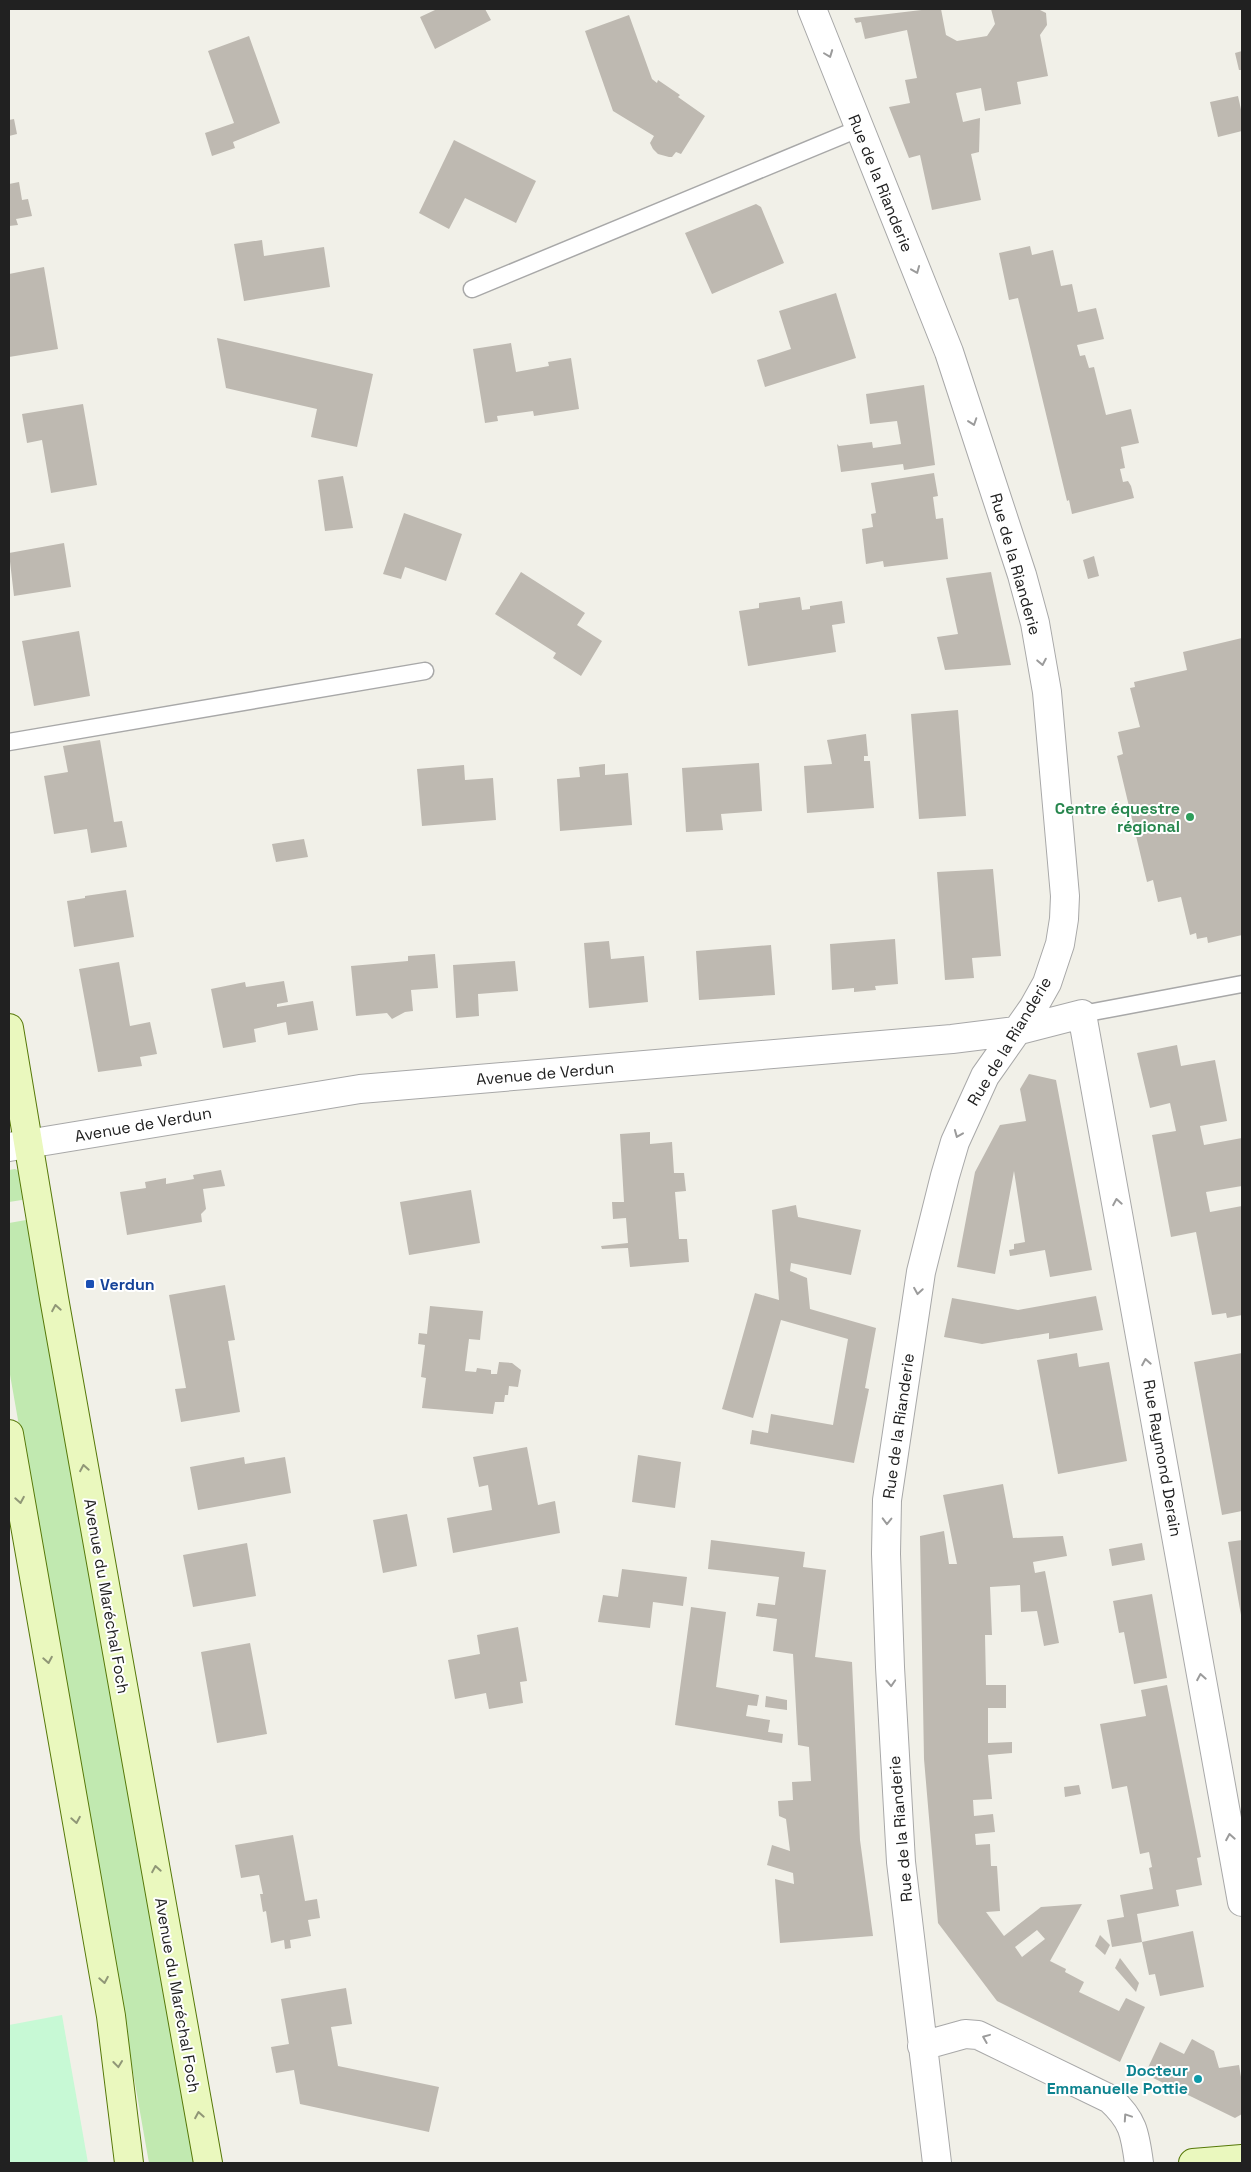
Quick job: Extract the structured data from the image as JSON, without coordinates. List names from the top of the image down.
{
  "streets": {
    "main road": ["Avenue du Maréchal Foch"],
    "street": ["Rue de la Rianderie", "Avenue de Verdun", "Rue Raymond Derain"]
  },
  "crossings": [
    ["Rue de la Rianderie", "Avenue de Verdun"],
    ["Avenue de Verdun", "Rue Raymond Derain"],
    ["Avenue de Verdun", "Avenue du Maréchal Foch"]
  ],
  "one_way": ["Rue de la Rianderie", "Rue Raymond Derain"],
  "places": {
    "other": ["Centre équestre régional", "Docteur Emmanuelle Pottie"],
    "transit": ["Verdun"]
  }
}
